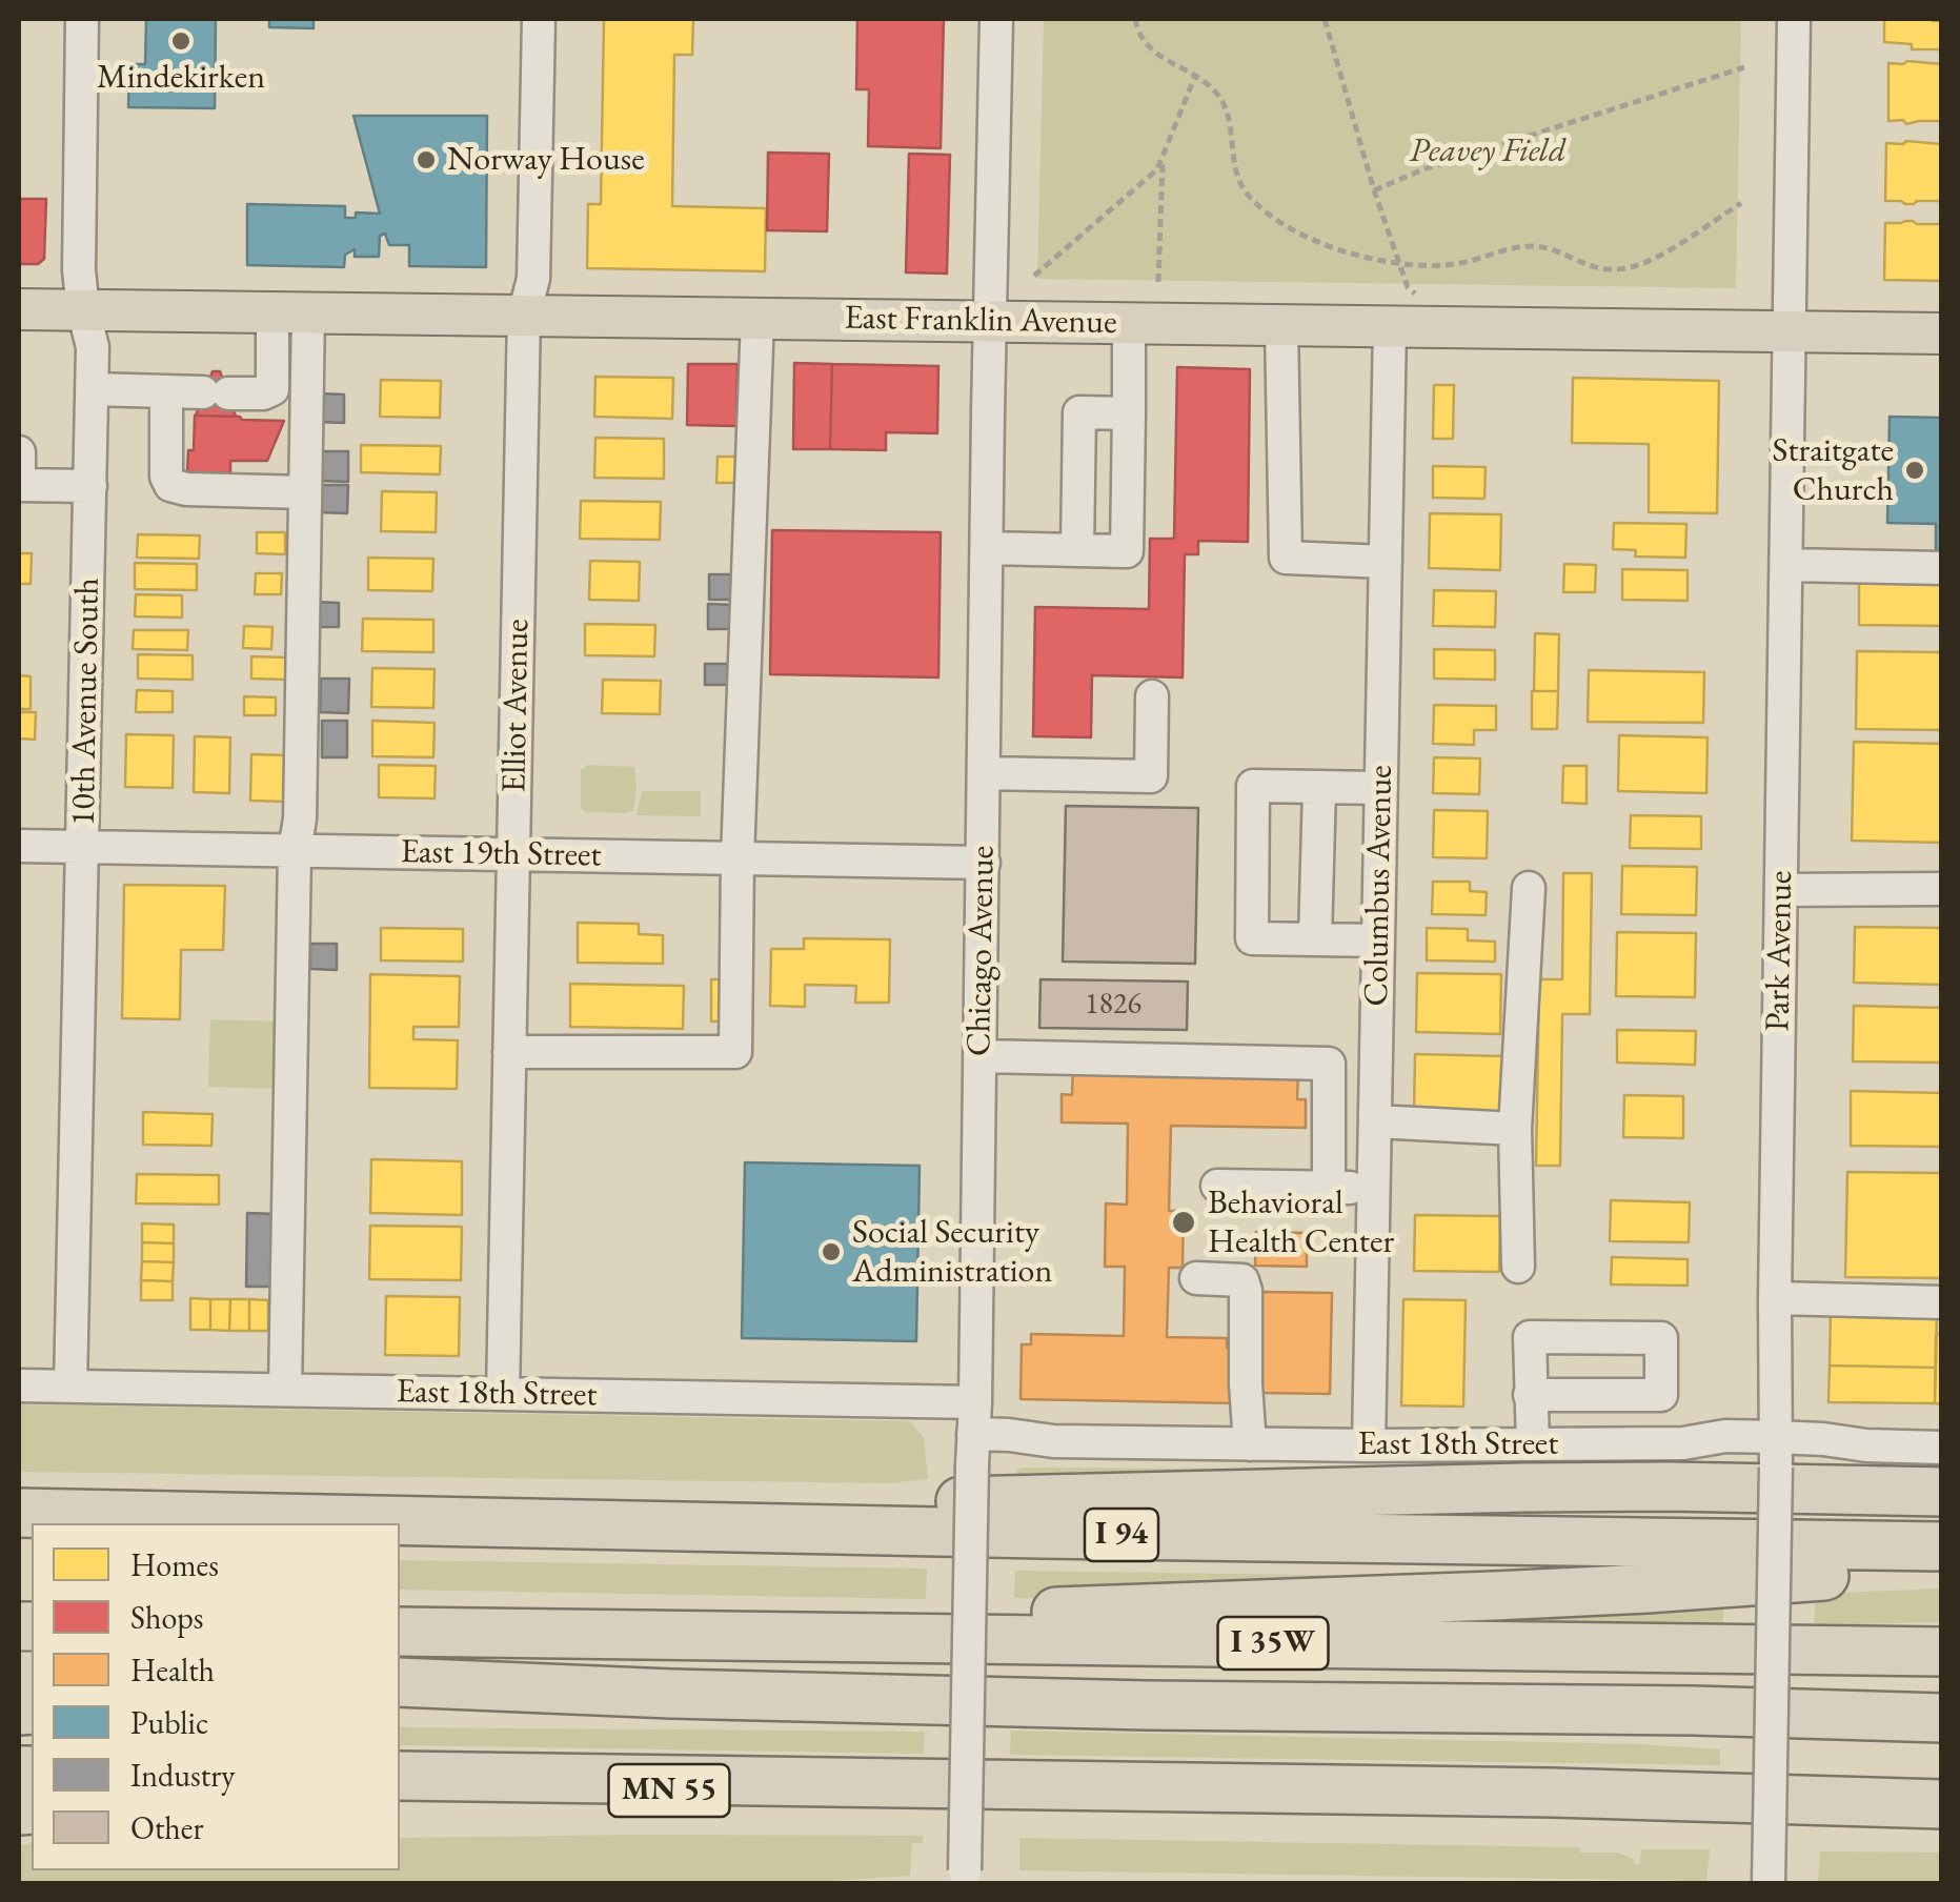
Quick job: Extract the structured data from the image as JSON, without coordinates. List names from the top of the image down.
{
  "streets": {
    "highway": ["I 94", "I 35W", "MN 55"],
    "main road": ["East Franklin Avenue"],
    "street": [
      "10th Avenue South",
      "Elliot Avenue",
      "East 19th Street",
      "Columbus Avenue",
      "Chicago Avenue",
      "Park Avenue",
      "East 18th Street"
    ]
  },
  "crossings": [
    ["East Franklin Avenue", "10th Avenue South"],
    ["East Franklin Avenue", "Elliot Avenue"],
    ["East Franklin Avenue", "Columbus Avenue"],
    ["East Franklin Avenue", "Chicago Avenue"],
    ["East Franklin Avenue", "Park Avenue"],
    ["10th Avenue South", "East 19th Street"],
    ["10th Avenue South", "East 18th Street"],
    ["Elliot Avenue", "East 19th Street"],
    ["Elliot Avenue", "East 18th Street"],
    ["East 19th Street", "Chicago Avenue"],
    ["Columbus Avenue", "East 18th Street"],
    ["Chicago Avenue", "East 18th Street"],
    ["Park Avenue", "East 18th Street"]
  ],
  "parks": ["Peavey Field"],
  "places": [
    "Mindekirken",
    "Norway House",
    "Straitgate Church",
    "Behavioral Health Center",
    "Social Security Administration"
  ],
  "house_numbers": ["1826"],
  "legend": [
    "Homes",
    "Shops",
    "Health",
    "Public",
    "Industry",
    "Other"
  ]
}
